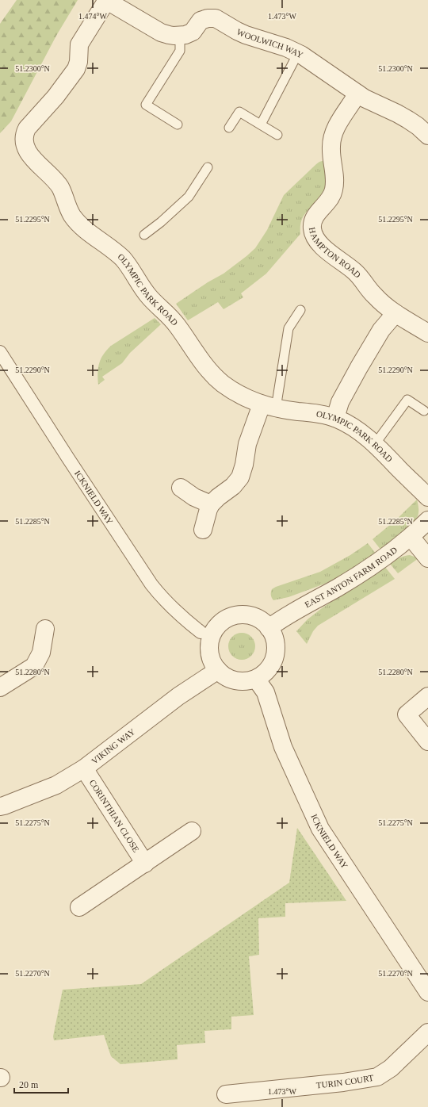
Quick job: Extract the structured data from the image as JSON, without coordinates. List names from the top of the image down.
{
  "streets": {
    "street": [
      "WOOLWICH WAY",
      "HAMPTON ROAD",
      "OLYMPIC PARK ROAD",
      "ICKNIELD WAY",
      "EAST ANTON FARM ROAD",
      "VIKING WAY",
      "CORINTHIAN CLOSE",
      "TURIN COURT"
    ]
  },
  "crossings": [
    ["WOOLWICH WAY", "HAMPTON ROAD"],
    ["ICKNIELD WAY", "EAST ANTON FARM ROAD"],
    ["ICKNIELD WAY", "VIKING WAY"],
    ["EAST ANTON FARM ROAD", "VIKING WAY"],
    ["VIKING WAY", "CORINTHIAN CLOSE"]
  ],
  "scale_bar": "20 m",
  "coordinates": [
    "1.474°W",
    "1.473°W",
    "51.2300°N",
    "51.2295°N",
    "51.2290°N",
    "51.2285°N",
    "51.2280°N",
    "51.2275°N",
    "51.2270°N"
  ]
}
